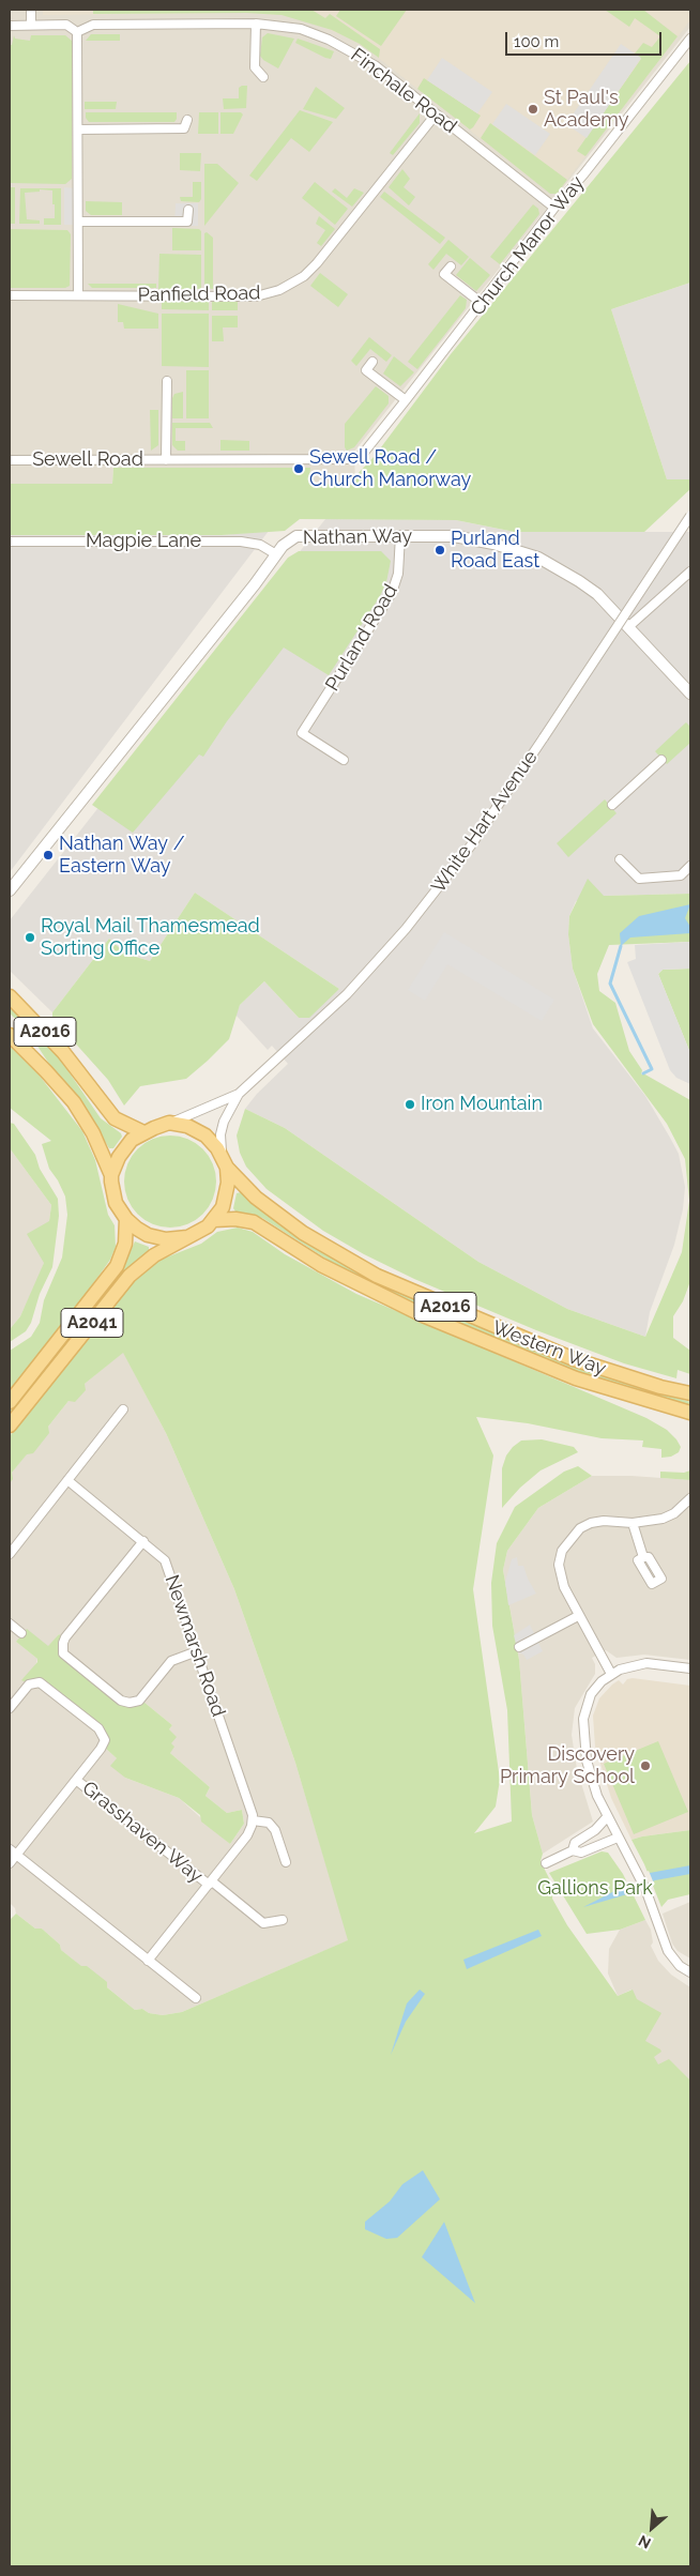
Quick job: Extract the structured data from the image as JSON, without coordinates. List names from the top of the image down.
{
  "streets": {
    "main road": ["A2016", "A2041", "Western Way"],
    "street": [
      "Finchale Road",
      "Church Manor Way",
      "Panfield Road",
      "Sewell Road",
      "Nathan Way",
      "Magpie Lane",
      "Purland Road",
      "White Hart Avenue",
      "Newmarsh Road",
      "Grasshaven Way"
    ]
  },
  "crossings": [
    ["Finchale Road", "Church Manor Way"],
    ["Finchale Road", "Panfield Road"],
    ["Church Manor Way", "Sewell Road"],
    ["Nathan Way", "Magpie Lane"],
    ["Nathan Way", "Purland Road"],
    ["White Hart Avenue", "A2016"],
    ["White Hart Avenue", "A2041"],
    ["White Hart Avenue", "Western Way"],
    ["A2016", "A2041"],
    ["A2016", "Western Way"],
    ["A2041", "Western Way"]
  ],
  "parks": ["Gallions Park"],
  "places": [
    "St Paul's Academy",
    "Sewell Road / Church Manorway",
    "Purland Road East",
    "Nathan Way / Eastern Way",
    "Royal Mail Thamesmead Sorting Office",
    "Iron Mountain",
    "Discovery Primary School"
  ],
  "scale_bar": "100 m",
  "north": "bottom left"
}
